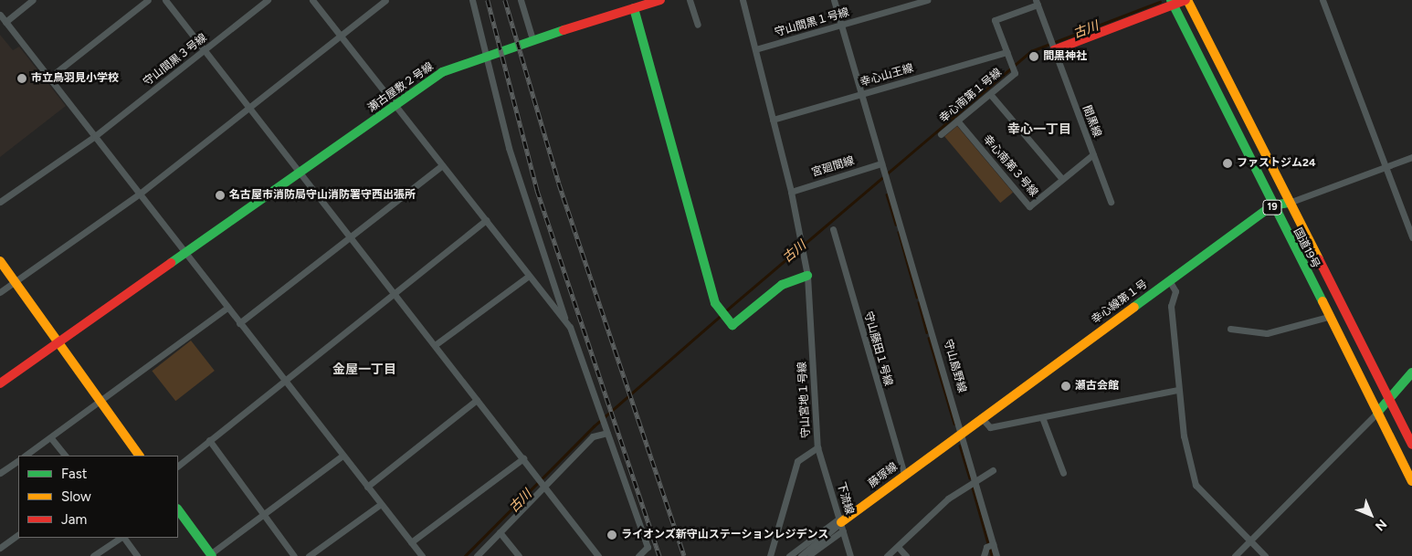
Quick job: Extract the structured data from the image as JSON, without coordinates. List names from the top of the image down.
{
  "streets": {
    "main road": [
      "瀬古屋敷２号線",
      "19",
      "国道19号",
      "幸心線第１号",
      "藤塚線"
    ],
    "street": [
      "守山間黒１号線",
      "守山間黒３号線",
      "幸心山王線",
      "幸心南第１号線",
      "間黒線",
      "幸心南第３号線",
      "宮廻間線",
      "守山藤田１号線",
      "守山島野線",
      "守山宮地１号線",
      "下流線"
    ]
  },
  "crossings": [
    ["幸心山王線", "幸心南第１号線"],
    ["幸心南第１号線", "幸心南第３号線"],
    ["間黒線", "幸心南第３号線"],
    ["宮廻間線", "守山島野線"],
    ["宮廻間線", "守山宮地１号線"],
    ["国道19号", "幸心線第１号"],
    ["幸心線第１号", "藤塚線"],
    ["守山藤田１号線", "藤塚線"],
    ["守山島野線", "藤塚線"],
    ["守山宮地１号線", "下流線"],
    ["藤塚線", "下流線"]
  ],
  "districts": ["幸心一丁目", "金屋一丁目"],
  "water": ["古川"],
  "places": [
    "間黒神社",
    "市立鳥羽見小学校",
    "ファストジム24",
    "名古屋市消防局守山消防署守西出張所",
    "瀬古会館",
    "ライオンズ新守山ステーションレジデンス"
  ],
  "legend": ["Fast", "Slow", "Jam"],
  "north": "bottom right"
}
